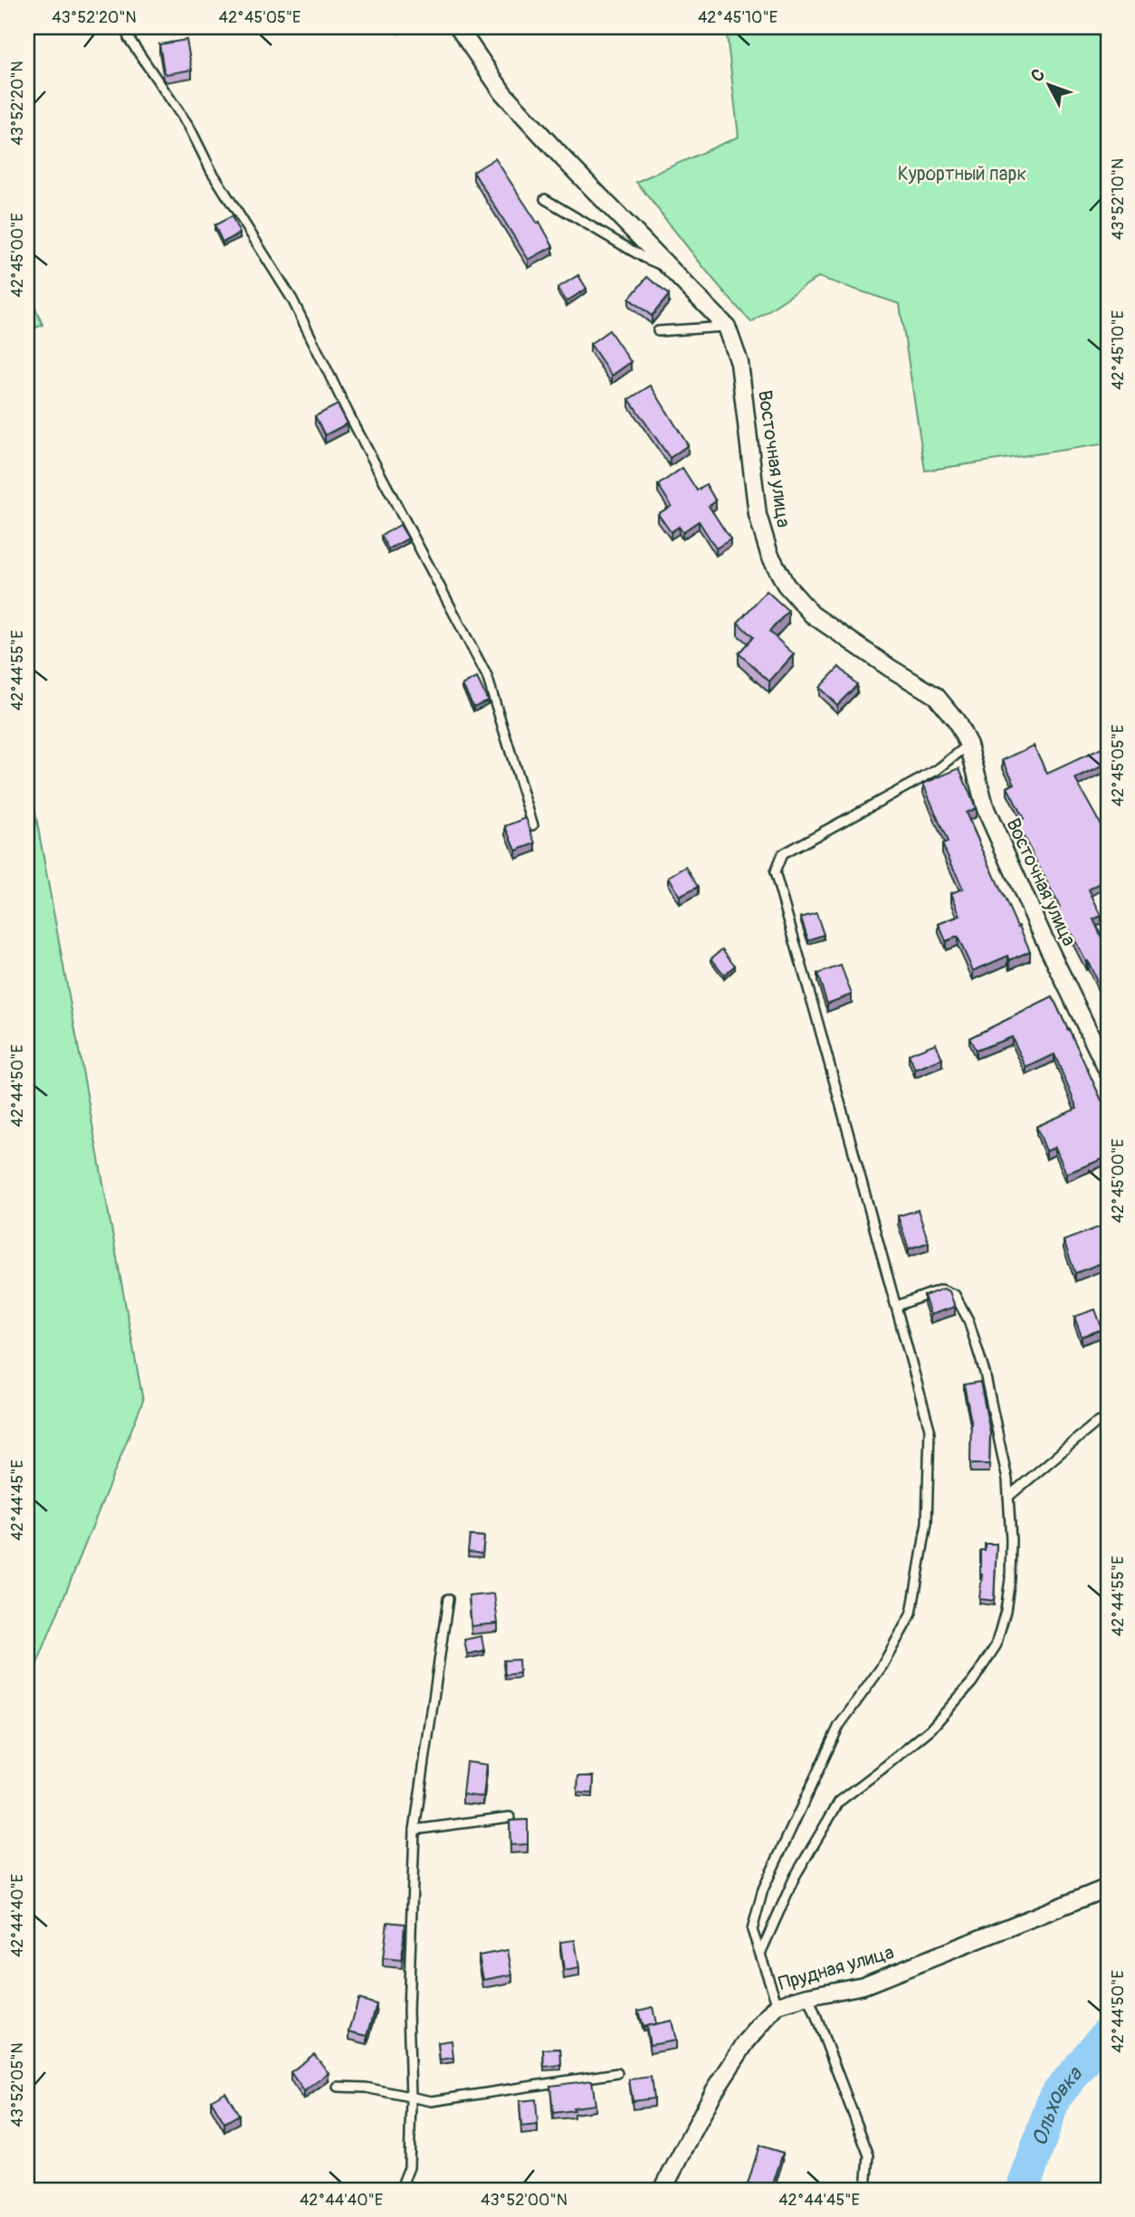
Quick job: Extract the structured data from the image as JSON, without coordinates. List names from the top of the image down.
{
  "streets": {
    "street": ["Восточная улица", "Прудная улица"]
  },
  "water": ["Ольховка"],
  "parks": ["Курортный парк"],
  "north": "top left",
  "coordinates": [
    "43°52'20\"N",
    "42°45'05\"E",
    "42°45'10\"E",
    "43°52'10\"N",
    "42°45'00\"E",
    "42°44'55\"E",
    "42°44'50\"E",
    "42°44'45\"E",
    "42°44'40\"E",
    "43°52'05\"N",
    "43°52'00\"N"
  ]
}
